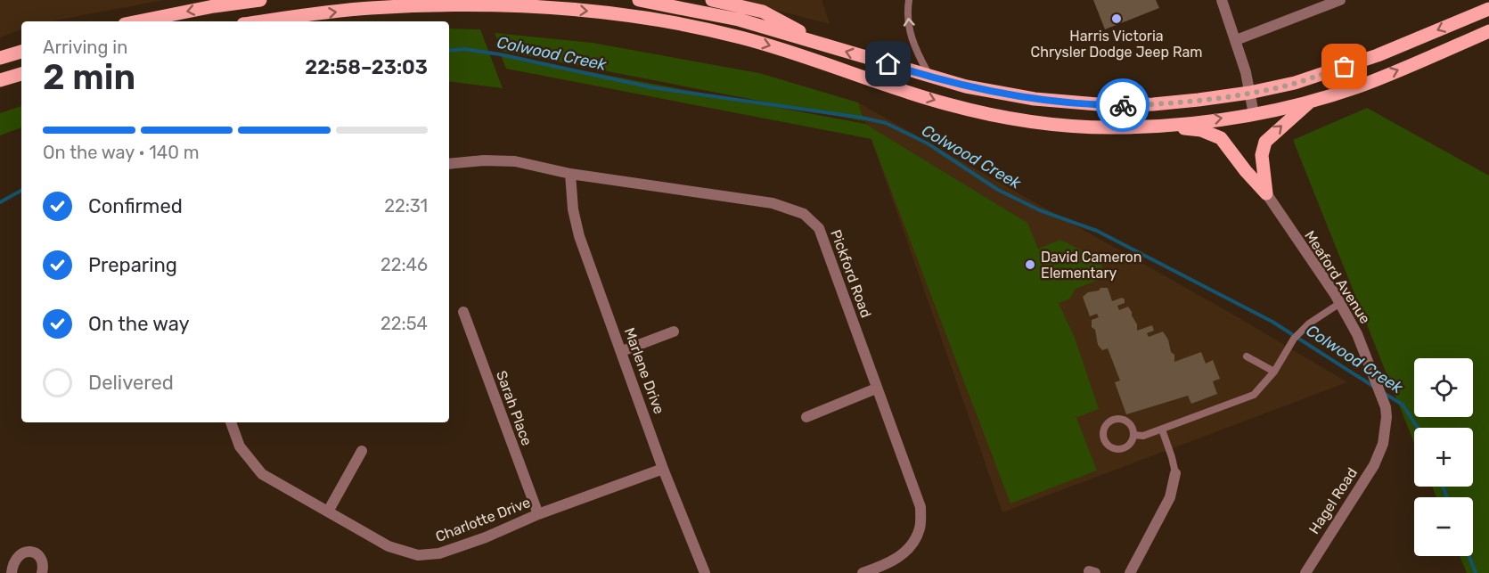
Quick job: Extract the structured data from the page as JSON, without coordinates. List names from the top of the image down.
{
  "streets": {
    "street": [
      "Pickford Road",
      "Meaford Avenue",
      "Marlene Drive",
      "Sarah Place",
      "Hagel Road",
      "Charlotte Drive"
    ]
  },
  "crossings": [
    ["Pickford Road", "Marlene Drive"],
    ["Meaford Avenue", "Hagel Road"],
    ["Marlene Drive", "Charlotte Drive"],
    ["Sarah Place", "Charlotte Drive"]
  ],
  "water": ["Colwood Creek"],
  "places": ["Harris Victoria Chrysler Dodge Jeep Ram", "David Cameron Elementary"],
  "page": {
    "heading": ["2 min", "Arriving in", "22:58–23:03"],
    "bar": "On the way · 140 m",
    "list": [
      ["Confirmed", "22:31"],
      ["Preparing", "22:46"],
      ["On the way", "22:54"],
      "Delivered"
    ],
    "map_buttons": ["+", "−"]
  }
}
